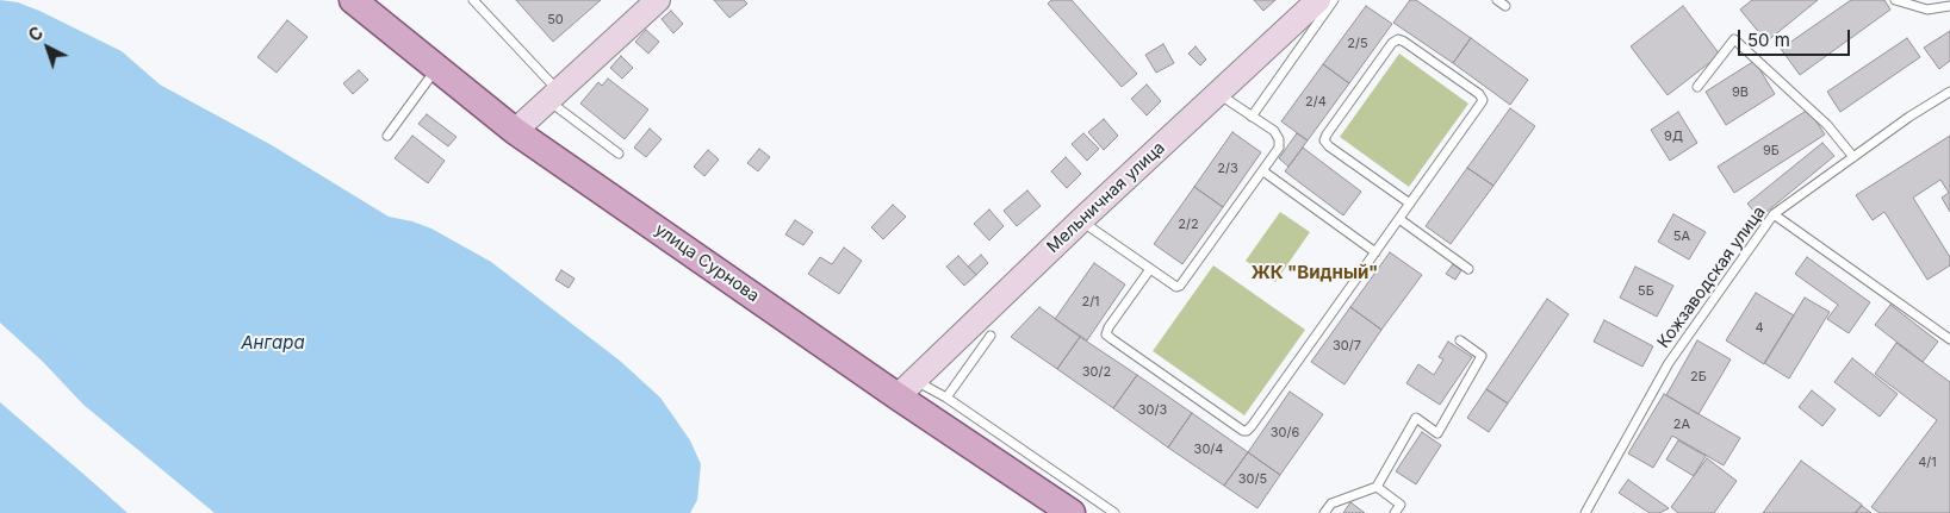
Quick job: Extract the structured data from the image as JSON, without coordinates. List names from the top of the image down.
{
  "streets": {
    "main road": ["улица Сурнова"],
    "street": ["Мельничная улица"],
    "lane": ["Кожзаводская улица"]
  },
  "crossings": [
    ["Мельничная улица", "улица Сурнова"]
  ],
  "districts": ["ЖК \"Видный\""],
  "water": ["Ангара"],
  "house_numbers": [
    "50",
    "2/5",
    "9В",
    "2/4",
    "9Д",
    "9Б",
    "2/3",
    "2/2",
    "5А",
    "5Б",
    "2/1",
    "4",
    "30/7",
    "30/2",
    "2Б",
    "30/3",
    "2А",
    "30/6",
    "30/4",
    "4/1",
    "30/5"
  ],
  "scale_bar": "50 m",
  "north": "top left"
}
